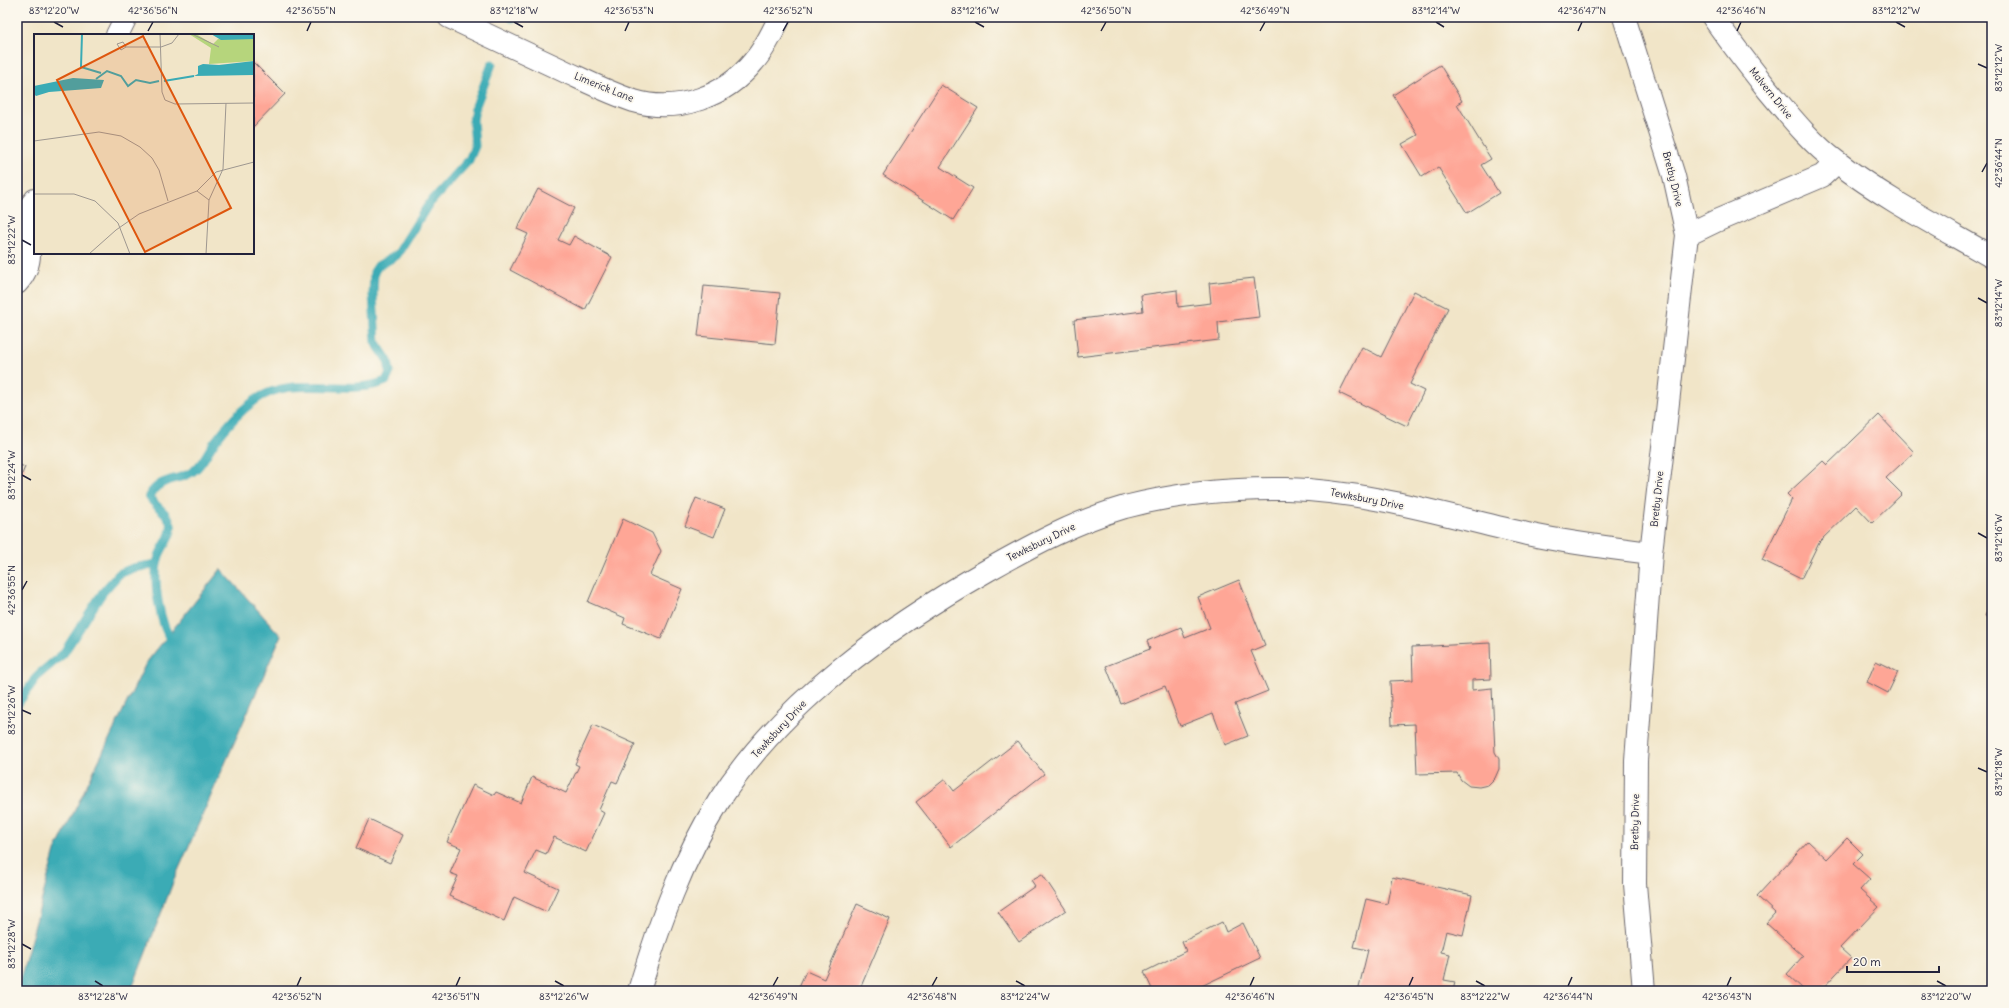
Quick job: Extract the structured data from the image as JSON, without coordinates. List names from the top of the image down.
{
  "streets": {
    "street": [
      "Limerick Lane",
      "Malvern Drive",
      "Bretby Drive",
      "Tewksbury Drive"
    ]
  },
  "crossings": [
    ["Bretby Drive", "Tewksbury Drive"]
  ],
  "scale_bar": "20 m",
  "coordinates": [
    "83°12'20\"W",
    "42°36'56\"N",
    "42°36'55\"N",
    "83°12'18\"W",
    "42°36'53\"N",
    "42°36'52\"N",
    "83°12'16\"W",
    "42°36'50\"N",
    "42°36'49\"N",
    "83°12'14\"W",
    "42°36'47\"N",
    "42°36'46\"N",
    "83°12'12\"W",
    "42°36'44\"N",
    "83°12'22\"W",
    "83°12'24\"W",
    "83°12'26\"W",
    "83°12'28\"W",
    "42°36'51\"N",
    "42°36'48\"N",
    "42°36'45\"N",
    "42°36'43\"N"
  ]
}
